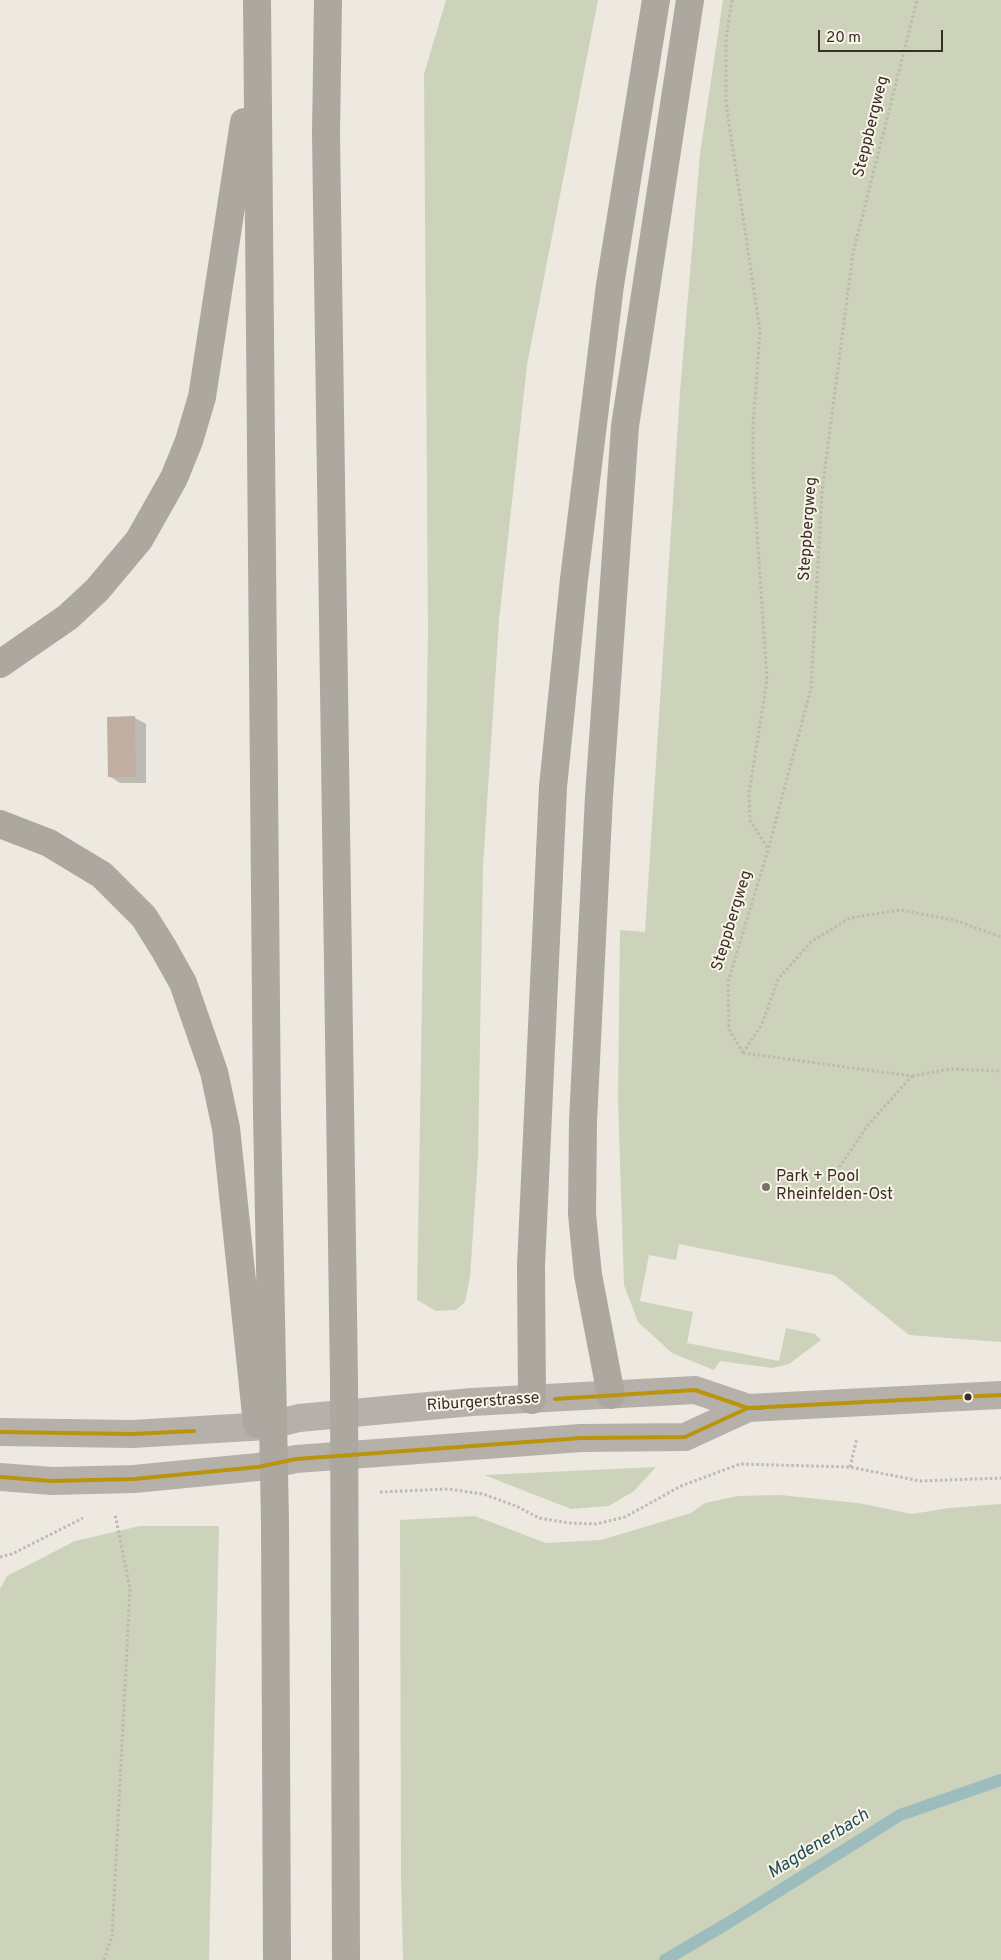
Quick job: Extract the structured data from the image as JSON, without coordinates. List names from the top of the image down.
{
  "streets": {
    "main road": ["Riburgerstrasse"],
    "path": ["Steppbergweg"]
  },
  "water": ["Magdenerbach"],
  "places": ["Park + Pool Rheinfelden-Ost"],
  "scale_bar": "20 m"
}
